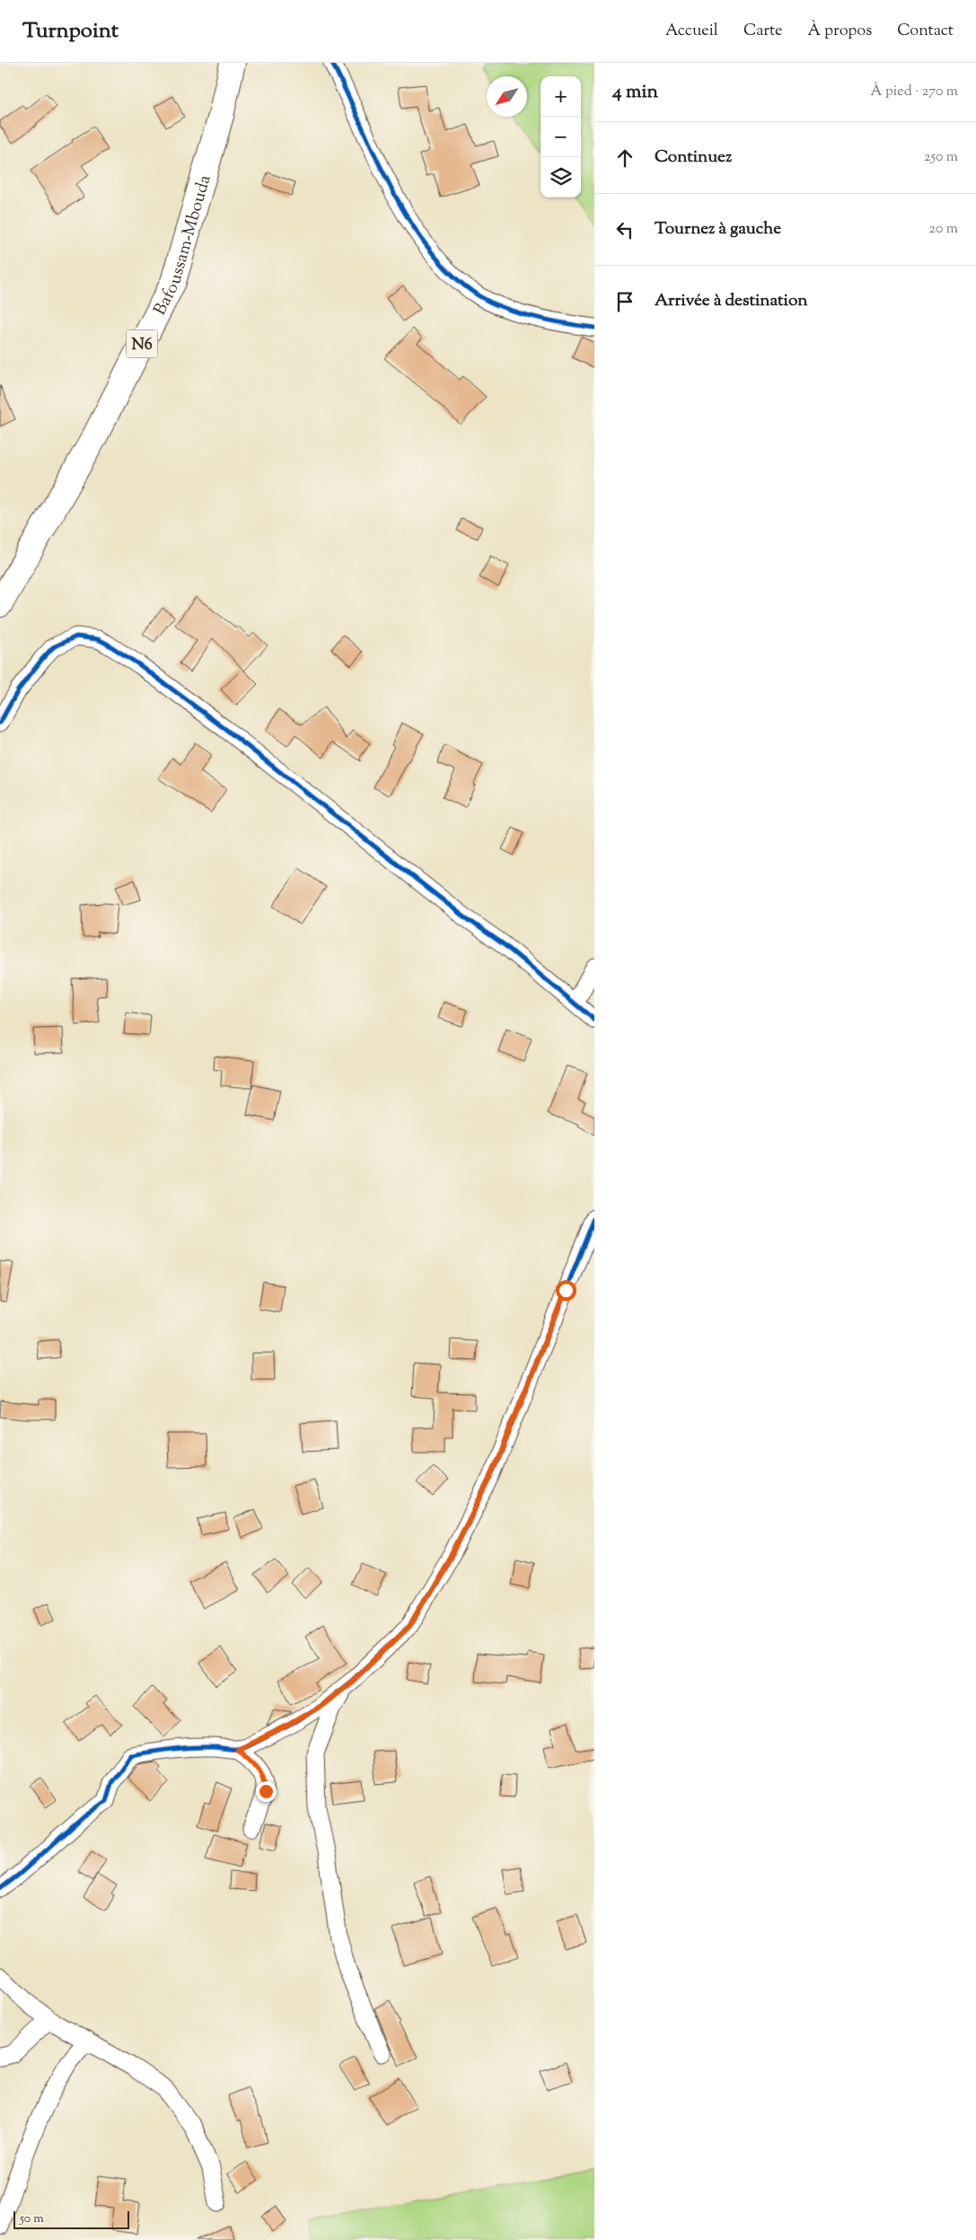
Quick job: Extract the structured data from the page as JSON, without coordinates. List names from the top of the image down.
{
  "streets": {
    "highway": ["Bafoussam-Mbouda", "N6"]
  },
  "scale_bar": "50 m",
  "north": "bottom left",
  "page": {
    "header": "Turnpoint",
    "nav": [
      "Accueil",
      "Carte",
      "À propos",
      "Contact"
    ],
    "heading": ["4 min", "À pied · 270 m"],
    "map_buttons": ["+", "−"],
    "list": [
      ["Continuez", "250 m"],
      ["Tournez à gauche", "20 m"],
      "Arrivée à destination"
    ],
    "scale": "50 m"
  }
}
